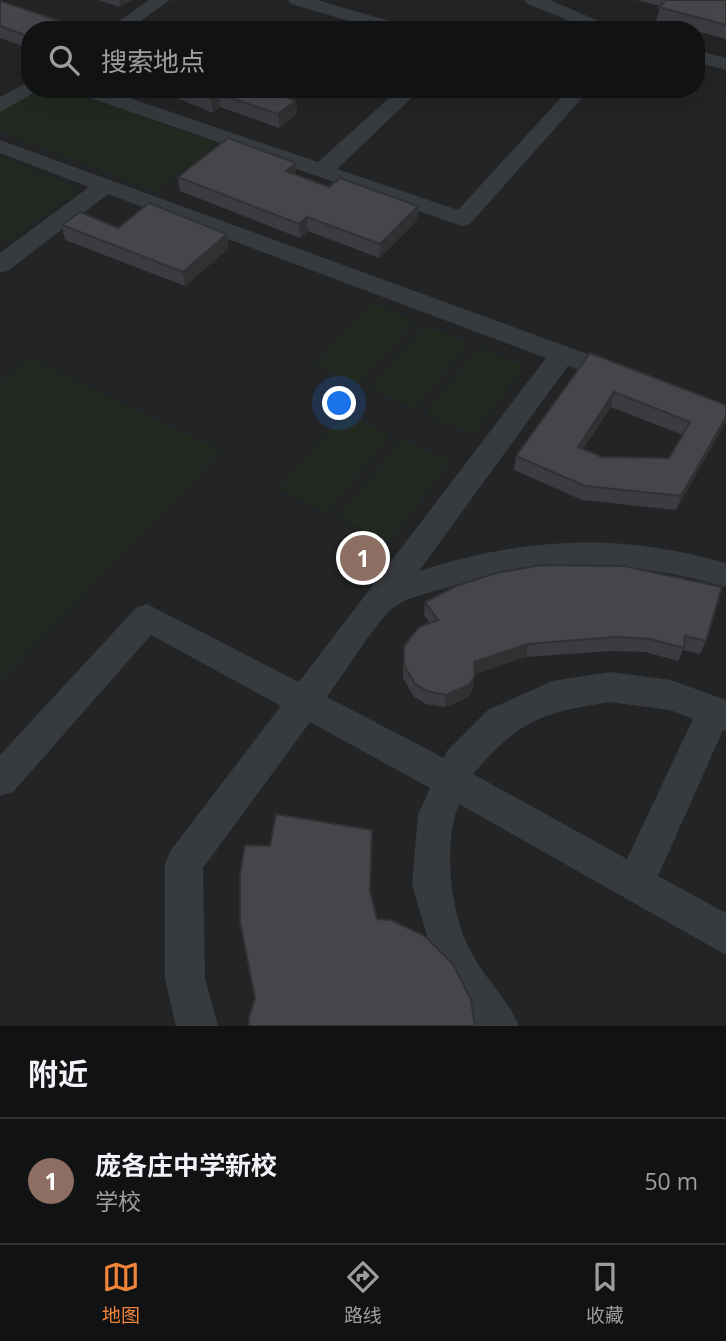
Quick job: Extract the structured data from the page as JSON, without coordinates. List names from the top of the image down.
{
  "page": {
    "search": "搜索地点",
    "pins": "1",
    "heading": "附近",
    "list": [
      {
        "mark": "1",
        "name": "庞各庄中学新校",
        "note": "学校",
        "value": "50 m"
      }
    ],
    "nav": ["地图", "路线", "收藏"]
  }
}
